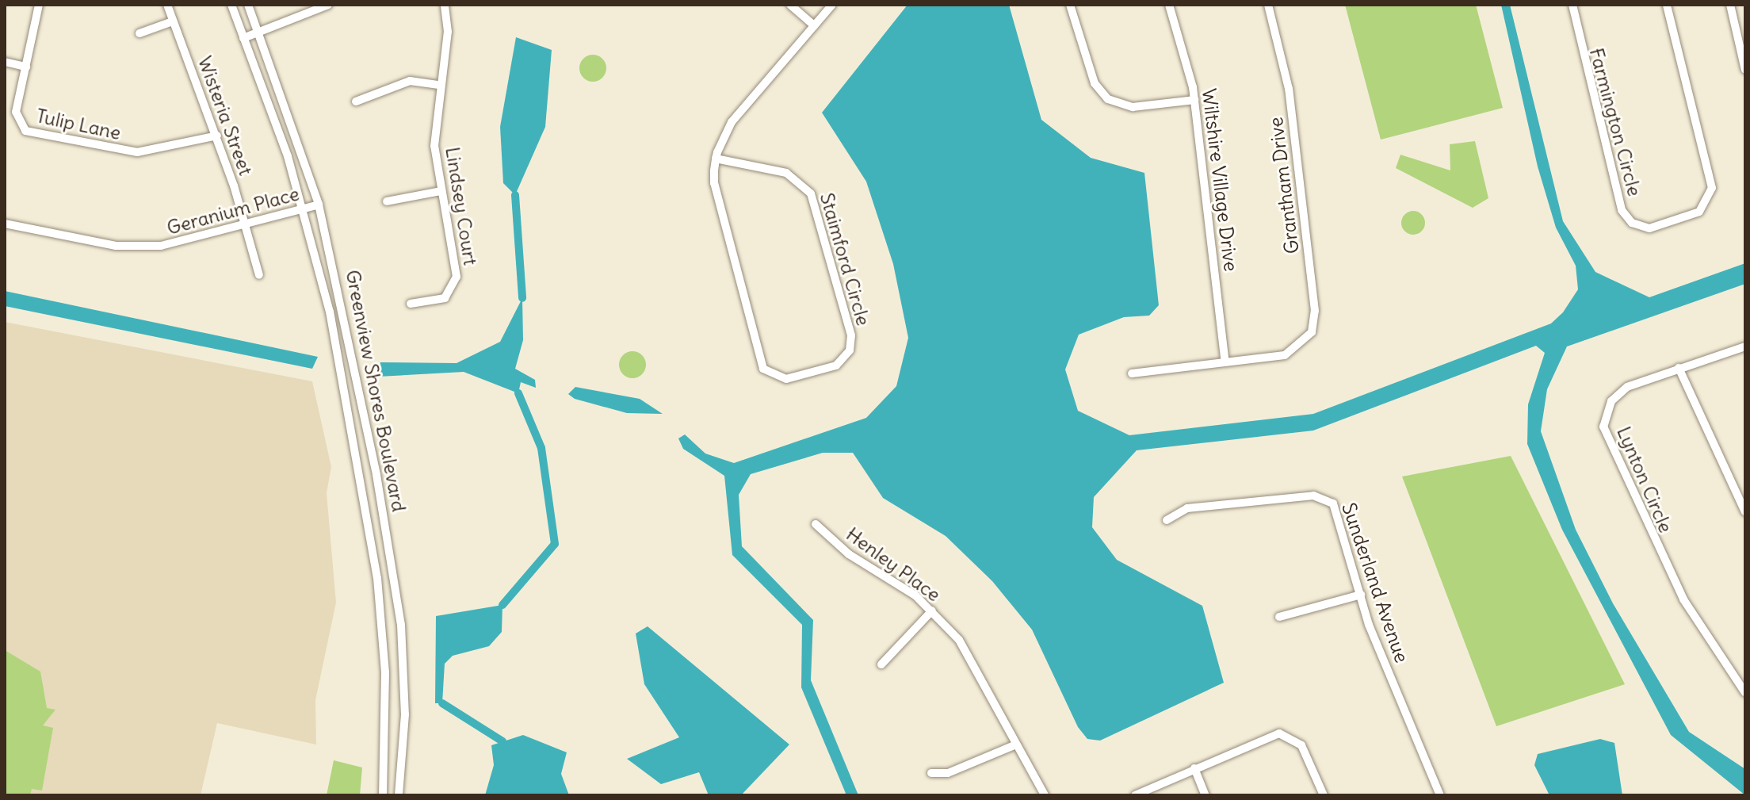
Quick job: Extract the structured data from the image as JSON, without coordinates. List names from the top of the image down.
{
  "streets": {
    "street": [
      "Wisteria Street",
      "Farmington Circle",
      "Tulip Lane",
      "Wiltshire Village Drive",
      "Grantham Drive",
      "Lindsey Court",
      "Geranium Place",
      "Staimford Circle",
      "Greenview Shores Boulevard",
      "Lynton Circle",
      "Henley Place",
      "Sunderland Avenue"
    ]
  },
  "crossings": [
    ["Wisteria Street", "Tulip Lane"],
    ["Wisteria Street", "Geranium Place"],
    ["Wiltshire Village Drive", "Grantham Drive"],
    ["Geranium Place", "Greenview Shores Boulevard"]
  ]
}
